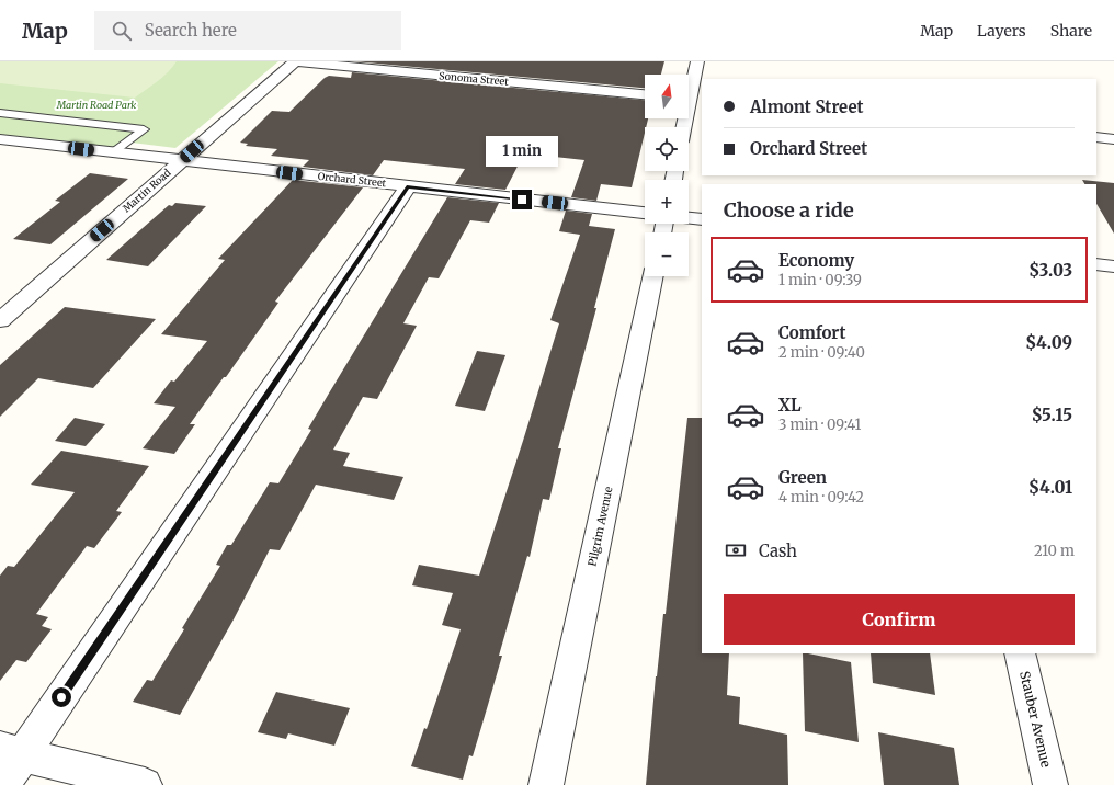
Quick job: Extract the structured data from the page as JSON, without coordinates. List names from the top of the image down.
{
  "streets": {
    "street": [
      "Sonoma Street",
      "Orchard Street",
      "Martin Road",
      "Pilgrim Avenue",
      "Stauber Avenue"
    ]
  },
  "crossings": [
    ["Sonoma Street", "Martin Road"],
    ["Orchard Street", "Martin Road"]
  ],
  "parks": ["Martin Road Park"],
  "north": "top",
  "page": {
    "header": "Map",
    "search": "Search here",
    "nav": ["Map", "Layers", "Share"],
    "map_buttons": ["+", "−"],
    "banner": ["Almont Street", "Orchard Street"],
    "bubble": "1 min",
    "heading": "Choose a ride",
    "list": [
      {
        "name": "Economy",
        "note": "1 min · 09:39",
        "value": "$3.03"
      },
      {
        "name": "Comfort",
        "note": "2 min · 09:40",
        "value": "$4.09"
      },
      {
        "name": "XL",
        "note": "3 min · 09:41",
        "value": "$5.15"
      },
      {
        "name": "Green",
        "note": "4 min · 09:42",
        "value": "$4.01"
      }
    ],
    "pay": ["Cash", "210 m"],
    "buttons": "Confirm"
  }
}
